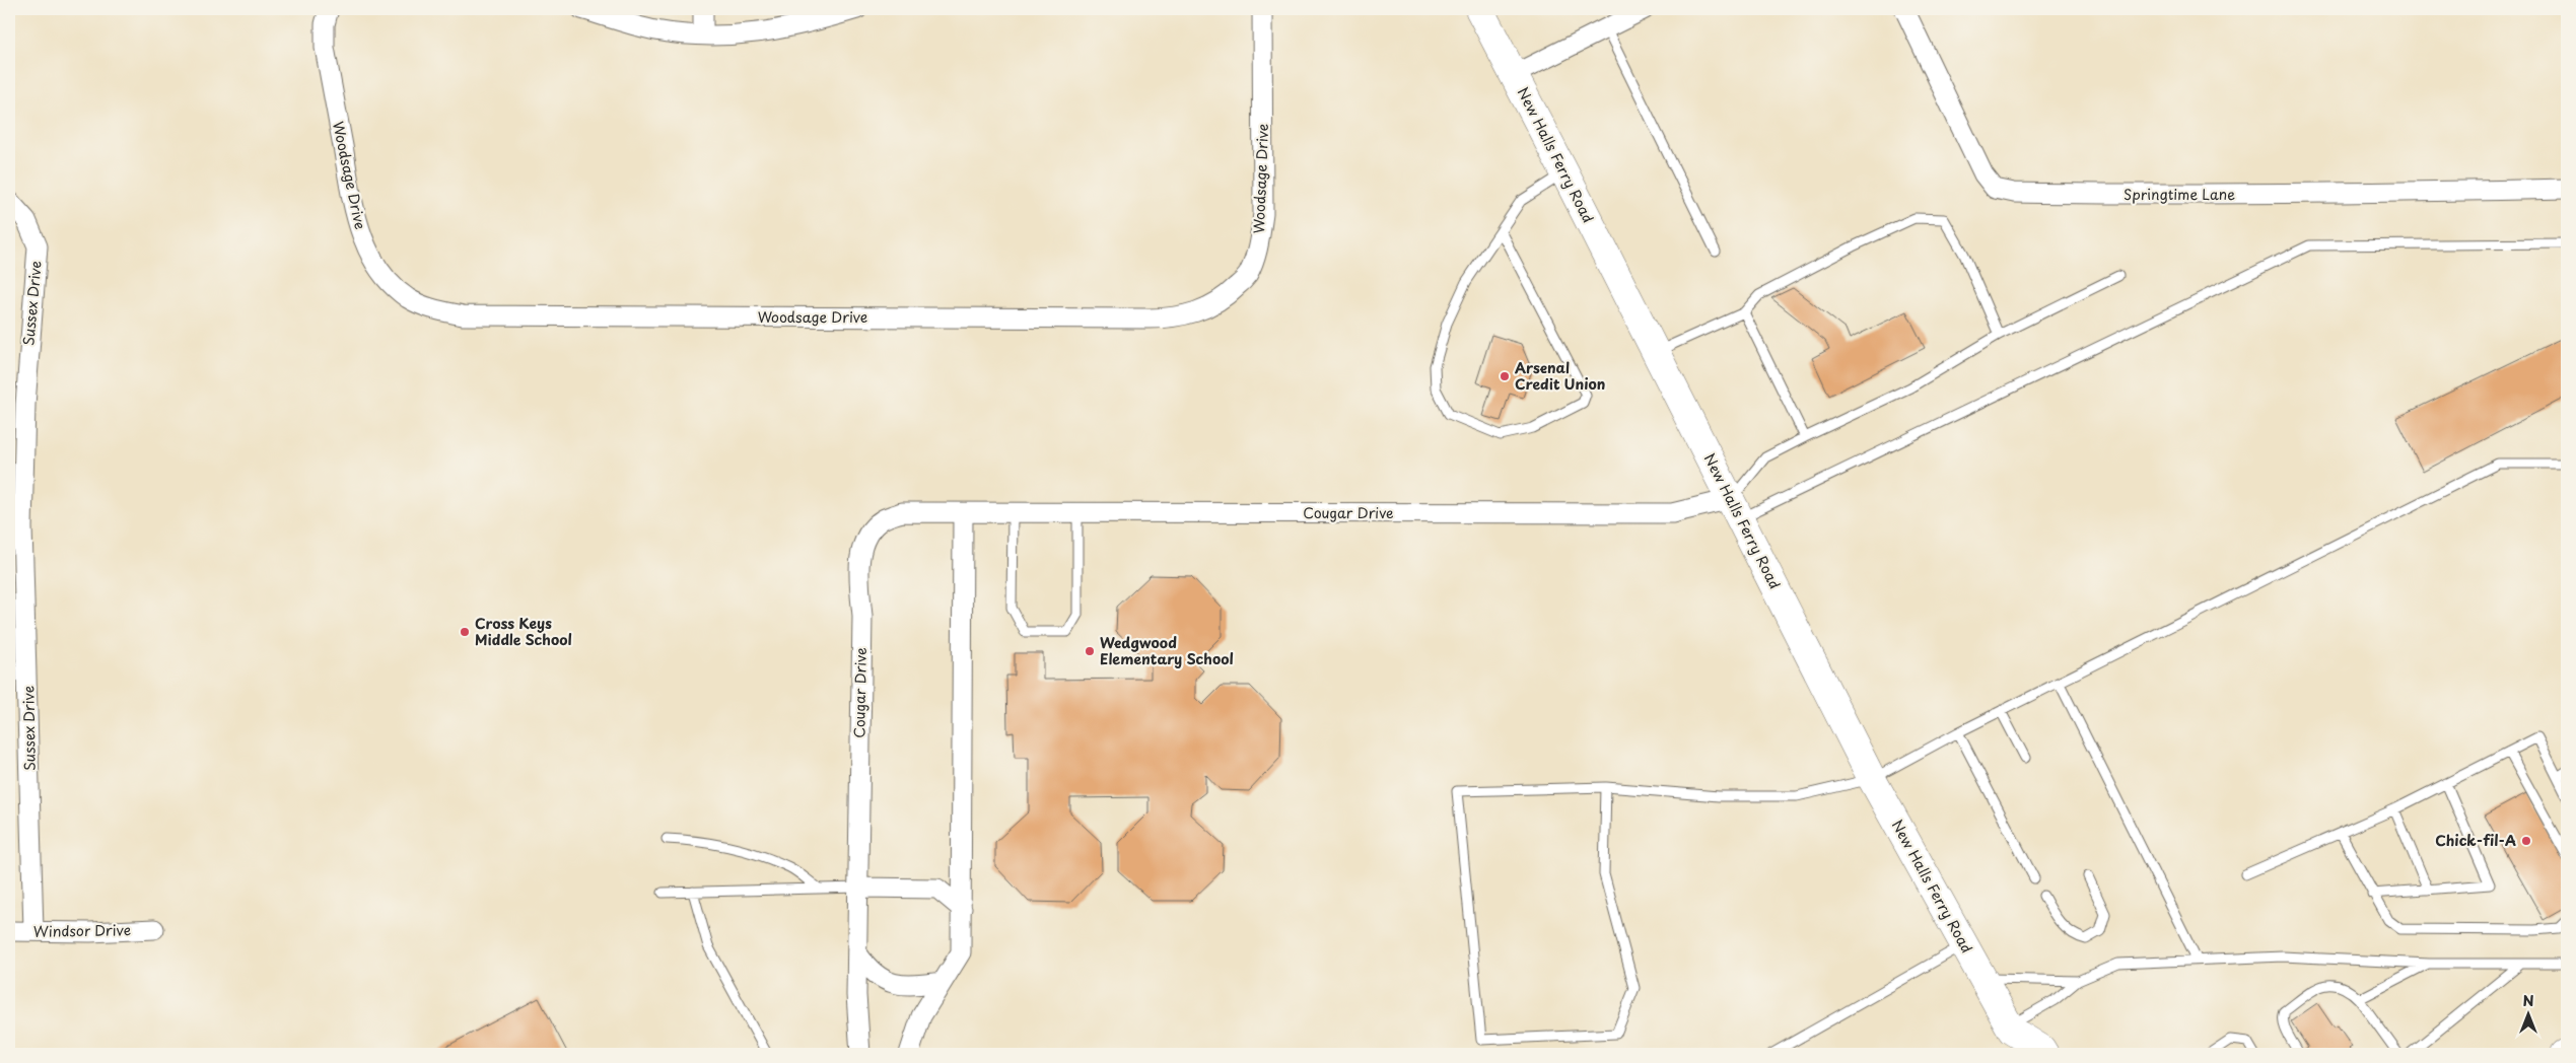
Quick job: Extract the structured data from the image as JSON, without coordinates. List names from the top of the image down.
{
  "streets": {
    "main road": ["New Halls Ferry Road"],
    "street": [
      "Woodsage Drive",
      "Springtime Lane",
      "Sussex Drive",
      "Cougar Drive",
      "Windsor Drive"
    ]
  },
  "crossings": [
    ["New Halls Ferry Road", "Cougar Drive"],
    ["Sussex Drive", "Windsor Drive"]
  ],
  "places": [
    "Arsenal Credit Union",
    "Cross Keys Middle School",
    "Wedgwood Elementary School",
    "Chick-fil-A"
  ],
  "north": "top"
}
